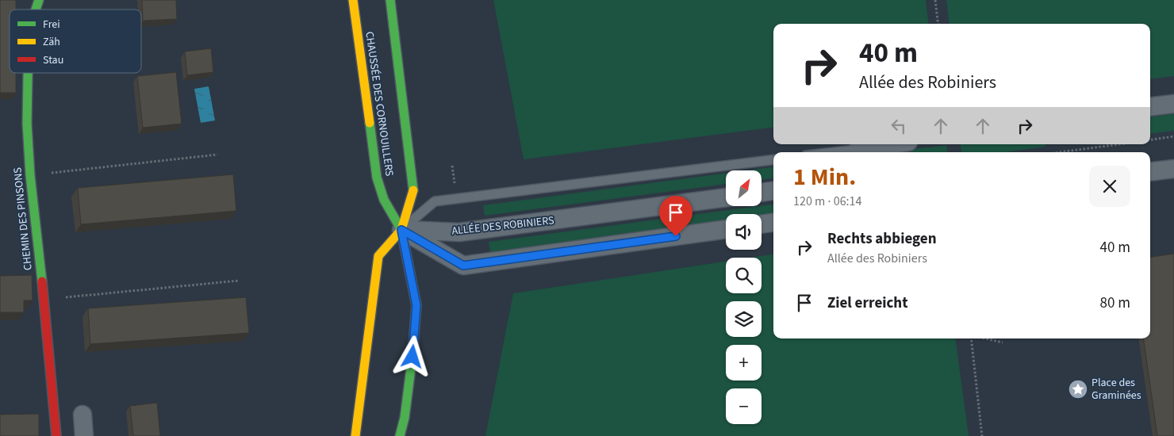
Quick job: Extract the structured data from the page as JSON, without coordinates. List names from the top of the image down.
{
  "streets": {
    "street": ["CHAUSSÉE DES CORNOUILLERS", "CHEMIN DES PINSONS", "ALLÉE DES ROBINIERS"]
  },
  "crossings": [
    ["CHAUSSÉE DES CORNOUILLERS", "ALLÉE DES ROBINIERS"]
  ],
  "places": {
    "place": ["Place des Graminées"]
  },
  "legend": ["Frei", "Zäh", "Stau"],
  "north": "top right",
  "page": {
    "turn": ["40 m", "Allée des Robiniers"],
    "heading": ["1 Min.", "120 m · 06:14"],
    "map_buttons": ["+", "−"],
    "list": [
      {
        "name": "Rechts abbiegen",
        "note": "Allée des Robiniers",
        "value": "40 m"
      },
      {
        "name": "Ziel erreicht",
        "value": "80 m"
      }
    ]
  }
}
